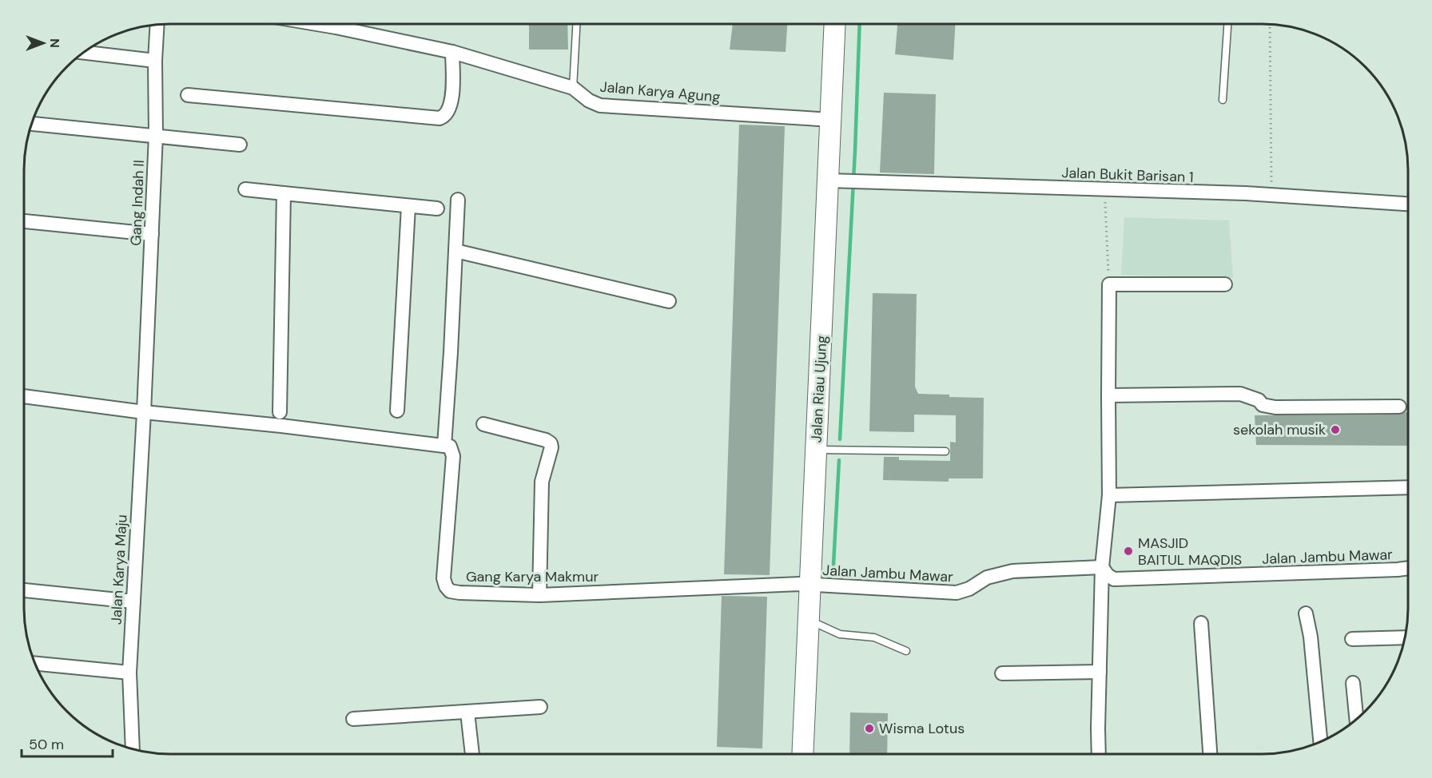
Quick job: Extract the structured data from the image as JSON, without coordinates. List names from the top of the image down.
{
  "streets": {
    "main road": ["Jalan Riau Ujung"],
    "street": [
      "Jalan Karya Agung",
      "Jalan Bukit Barisan 1",
      "Gang Indah II",
      "Jalan Jambu Mawar",
      "Jalan Karya Maju",
      "Gang Karya Makmur"
    ]
  },
  "crossings": [
    ["Jalan Karya Agung", "Jalan Riau Ujung"],
    ["Jalan Bukit Barisan 1", "Jalan Riau Ujung"],
    ["Gang Indah II", "Jalan Karya Maju"],
    ["Jalan Riau Ujung", "Jalan Jambu Mawar"],
    ["Jalan Riau Ujung", "Gang Karya Makmur"],
    ["Jalan Jambu Mawar", "Gang Karya Makmur"]
  ],
  "places": ["sekolah musik", "MASJID BAITUL MAQDIS", "Wisma Lotus"],
  "scale_bar": "50 m",
  "north": "right"
}
